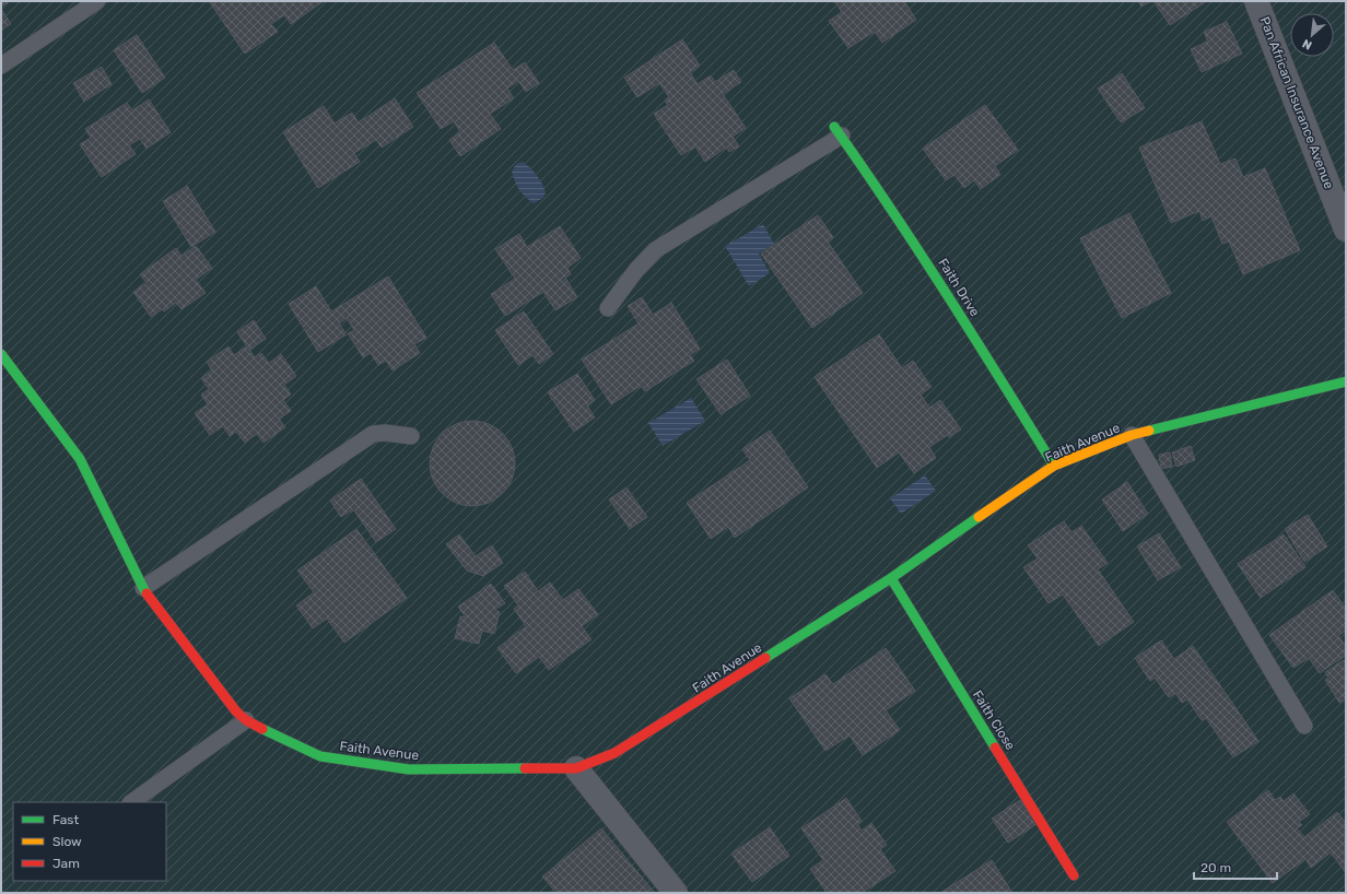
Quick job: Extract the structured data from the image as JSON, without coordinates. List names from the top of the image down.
{
  "streets": {
    "street": [
      "Pan African Insurance Avenue",
      "Faith Drive",
      "Faith Avenue",
      "Faith Close"
    ]
  },
  "crossings": [
    ["Faith Drive", "Faith Avenue"],
    ["Faith Avenue", "Faith Close"]
  ],
  "legend": ["Fast", "Slow", "Jam"],
  "scale_bar": "20 m",
  "north": "bottom left"
}
